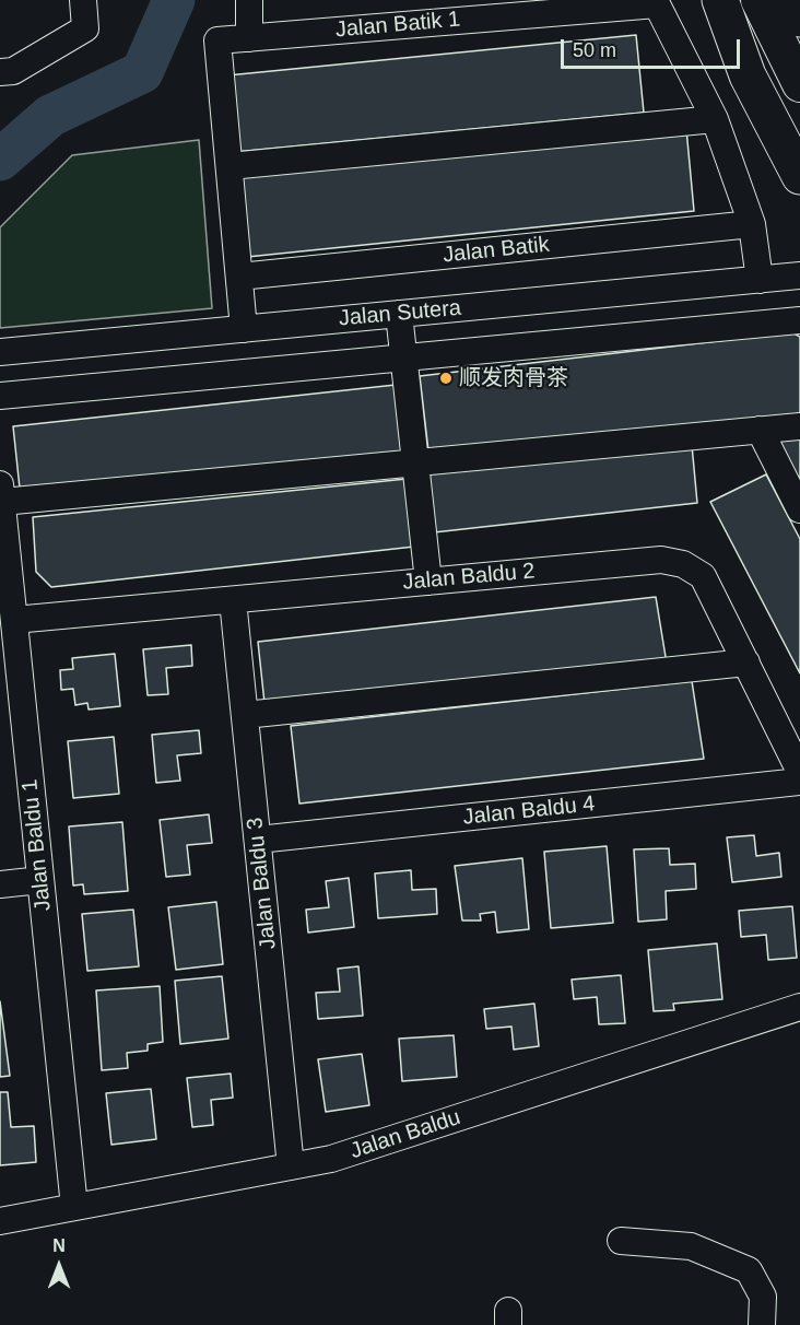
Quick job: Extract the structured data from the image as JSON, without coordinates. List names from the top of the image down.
{
  "streets": {
    "street": [
      "Jalan Batik 1",
      "Jalan Batik",
      "Jalan Sutera",
      "Jalan Baldu 2",
      "Jalan Baldu 4",
      "Jalan Baldu 1",
      "Jalan Baldu 3",
      "Jalan Baldu"
    ]
  },
  "crossings": [
    ["Jalan Baldu 2", "Jalan Baldu 1"],
    ["Jalan Baldu 2", "Jalan Baldu 3"],
    ["Jalan Baldu 4", "Jalan Baldu 3"],
    ["Jalan Baldu 1", "Jalan Baldu"],
    ["Jalan Baldu 3", "Jalan Baldu"]
  ],
  "places": ["顺发肉骨茶"],
  "scale_bar": "50 m",
  "north": "top"
}
